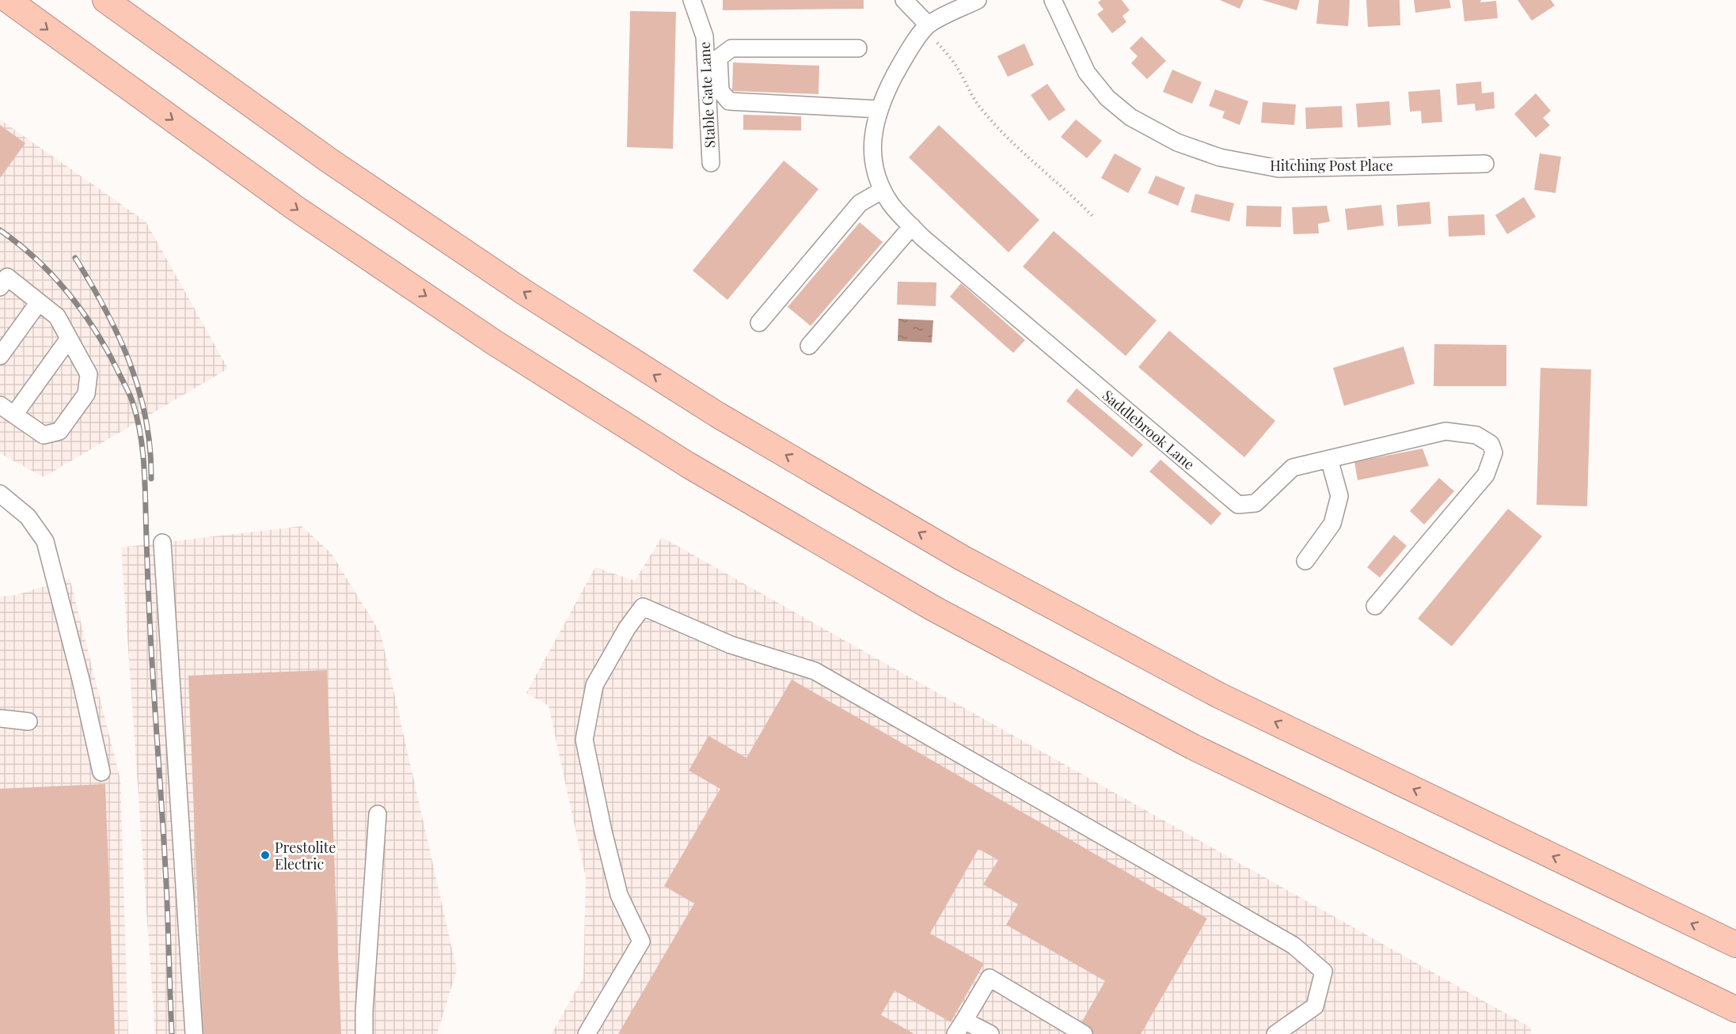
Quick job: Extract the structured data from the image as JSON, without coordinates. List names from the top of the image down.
{
  "streets": {
    "street": ["Stable Gate Lane", "Hitching Post Place", "Saddlebrook Lane"]
  },
  "places": ["Prestolite Electric"]
}
